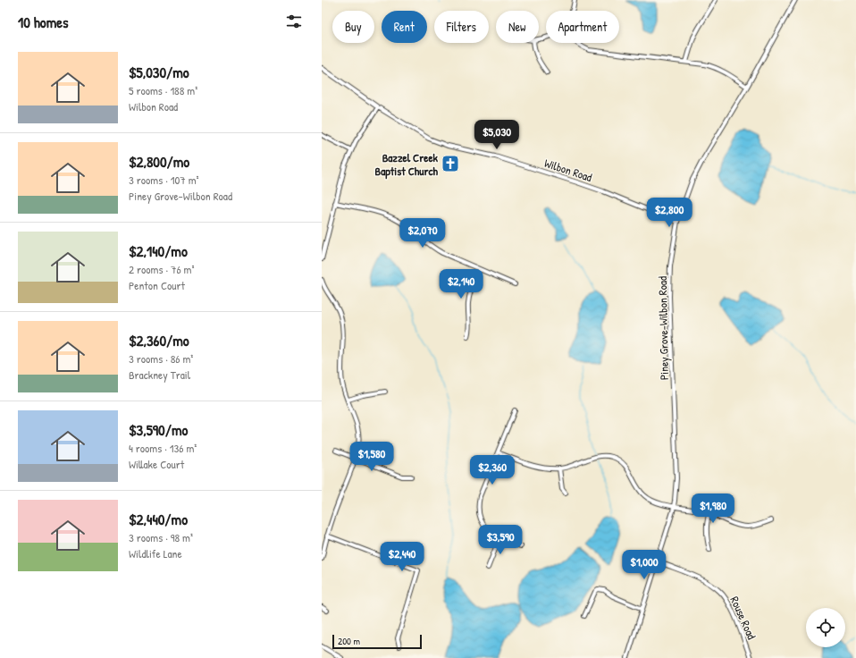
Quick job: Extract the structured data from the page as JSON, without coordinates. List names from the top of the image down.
{
  "streets": {
    "street": ["Wilbon Road", "Piney Grove-Wilbon Road", "Rouse Road"]
  },
  "crossings": [
    ["Wilbon Road", "Piney Grove-Wilbon Road"],
    ["Piney Grove-Wilbon Road", "Rouse Road"]
  ],
  "places": {
    "church": ["Bazzel Creek Baptist Church"]
  },
  "scale_bar": "200 m",
  "page": {
    "heading": "10 homes",
    "chip": [
      "Buy",
      "Rent",
      "Filters",
      "New",
      "Apartment"
    ],
    "list": [
      {
        "name": "$5,030/mo",
        "note": "5 rooms · 188 m² · Wilbon Road"
      },
      {
        "name": "$2,800/mo",
        "note": "3 rooms · 107 m² · Piney Grove-Wilbon Road"
      },
      {
        "name": "$2,140/mo",
        "note": "2 rooms · 76 m² · Penton Court"
      },
      {
        "name": "$2,360/mo",
        "note": "3 rooms · 86 m² · Brackney Trail"
      },
      {
        "name": "$3,590/mo",
        "note": "4 rooms · 136 m² · Willake Court"
      },
      {
        "name": "$2,440/mo",
        "note": "3 rooms · 98 m² · Wildlife Lane"
      }
    ],
    "price": [
      "$5,030",
      "$2,800",
      "$2,070",
      "$2,140",
      "$1,580",
      "$2,360",
      "$1,980",
      "$3,590",
      "$2,440",
      "$1,000"
    ],
    "scale": "200 m"
  }
}
